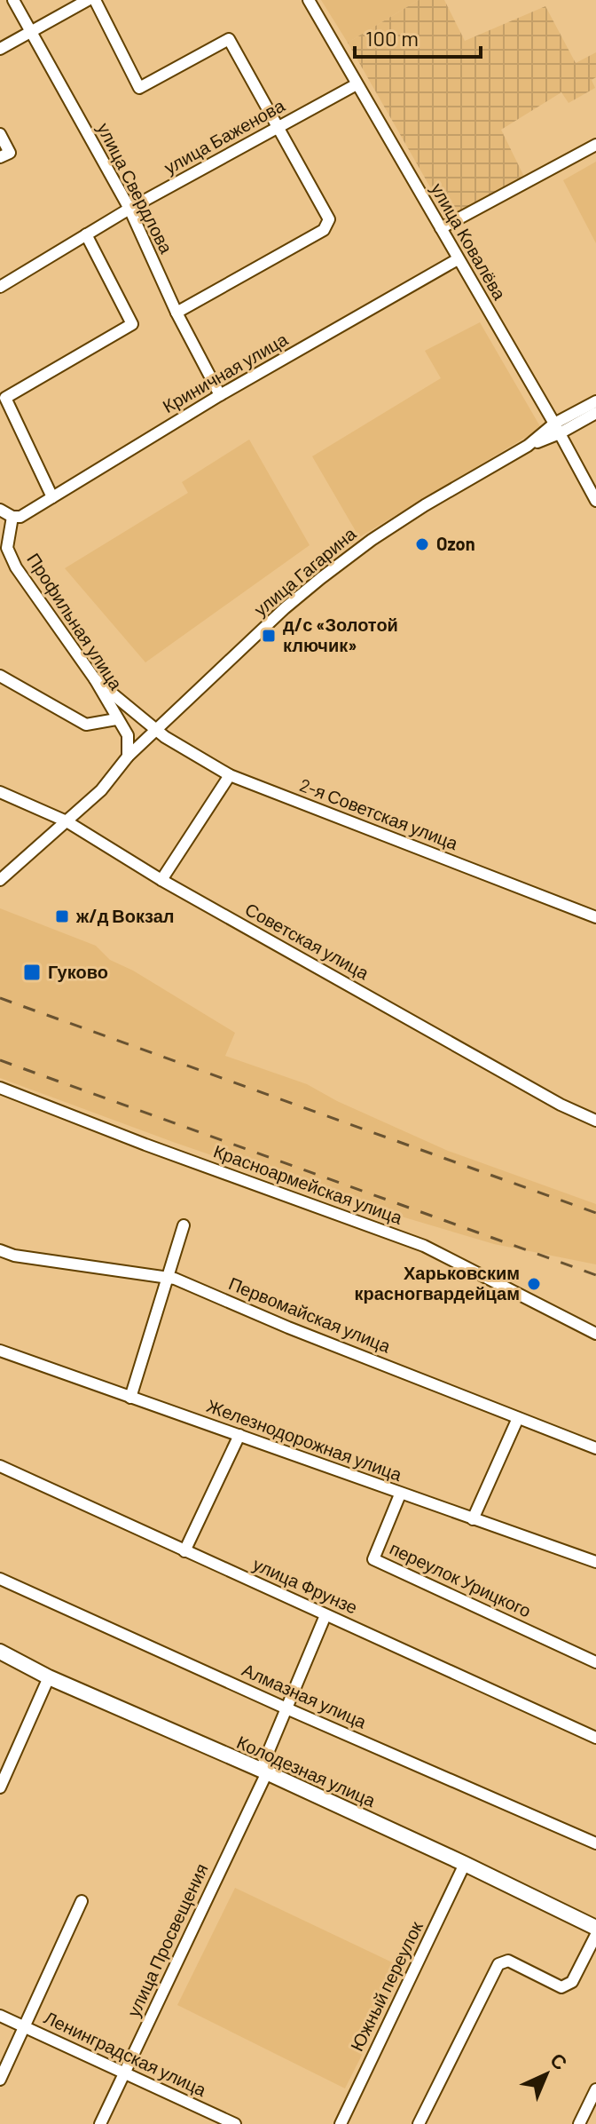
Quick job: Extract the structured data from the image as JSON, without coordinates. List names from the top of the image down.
{
  "streets": {
    "main road": ["Колодезная улица"],
    "street": [
      "улица Баженова",
      "улица Свердлова",
      "улица Ковалёва",
      "Криничная улица",
      "улица Гагарина",
      "Профильная улица",
      "2-я Советская улица",
      "Советская улица",
      "Красноармейская улица",
      "Первомайская улица",
      "Железнодорожная улица",
      "переулок Урицкого",
      "улица Фрунзе",
      "Алмазная улица",
      "улица Просвещения",
      "Южный переулок",
      "Ленинградская улица"
    ]
  },
  "crossings": [
    ["улица Баженова", "улица Свердлова"],
    ["улица Баженова", "улица Ковалёва"],
    ["улица Свердлова", "Криничная улица"],
    ["улица Ковалёва", "Криничная улица"],
    ["улица Ковалёва", "улица Гагарина"],
    ["Криничная улица", "Профильная улица"],
    ["улица Гагарина", "Профильная улица"],
    ["улица Гагарина", "2-я Советская улица"],
    ["улица Гагарина", "Советская улица"],
    ["Профильная улица", "2-я Советская улица"],
    ["Железнодорожная улица", "переулок Урицкого"],
    ["улица Фрунзе", "улица Просвещения"],
    ["Алмазная улица", "улица Просвещения"],
    ["Колодезная улица", "улица Просвещения"],
    ["Колодезная улица", "Южный переулок"],
    ["улица Просвещения", "Ленинградская улица"]
  ],
  "places": {
    "other": ["Ozon", "Харьковским красногвардейцам"],
    "transit": ["д/с «Золотой ключик»", "ж/д Вокзал", "Гуково"]
  },
  "scale_bar": "100 m",
  "north": "top right"
}
